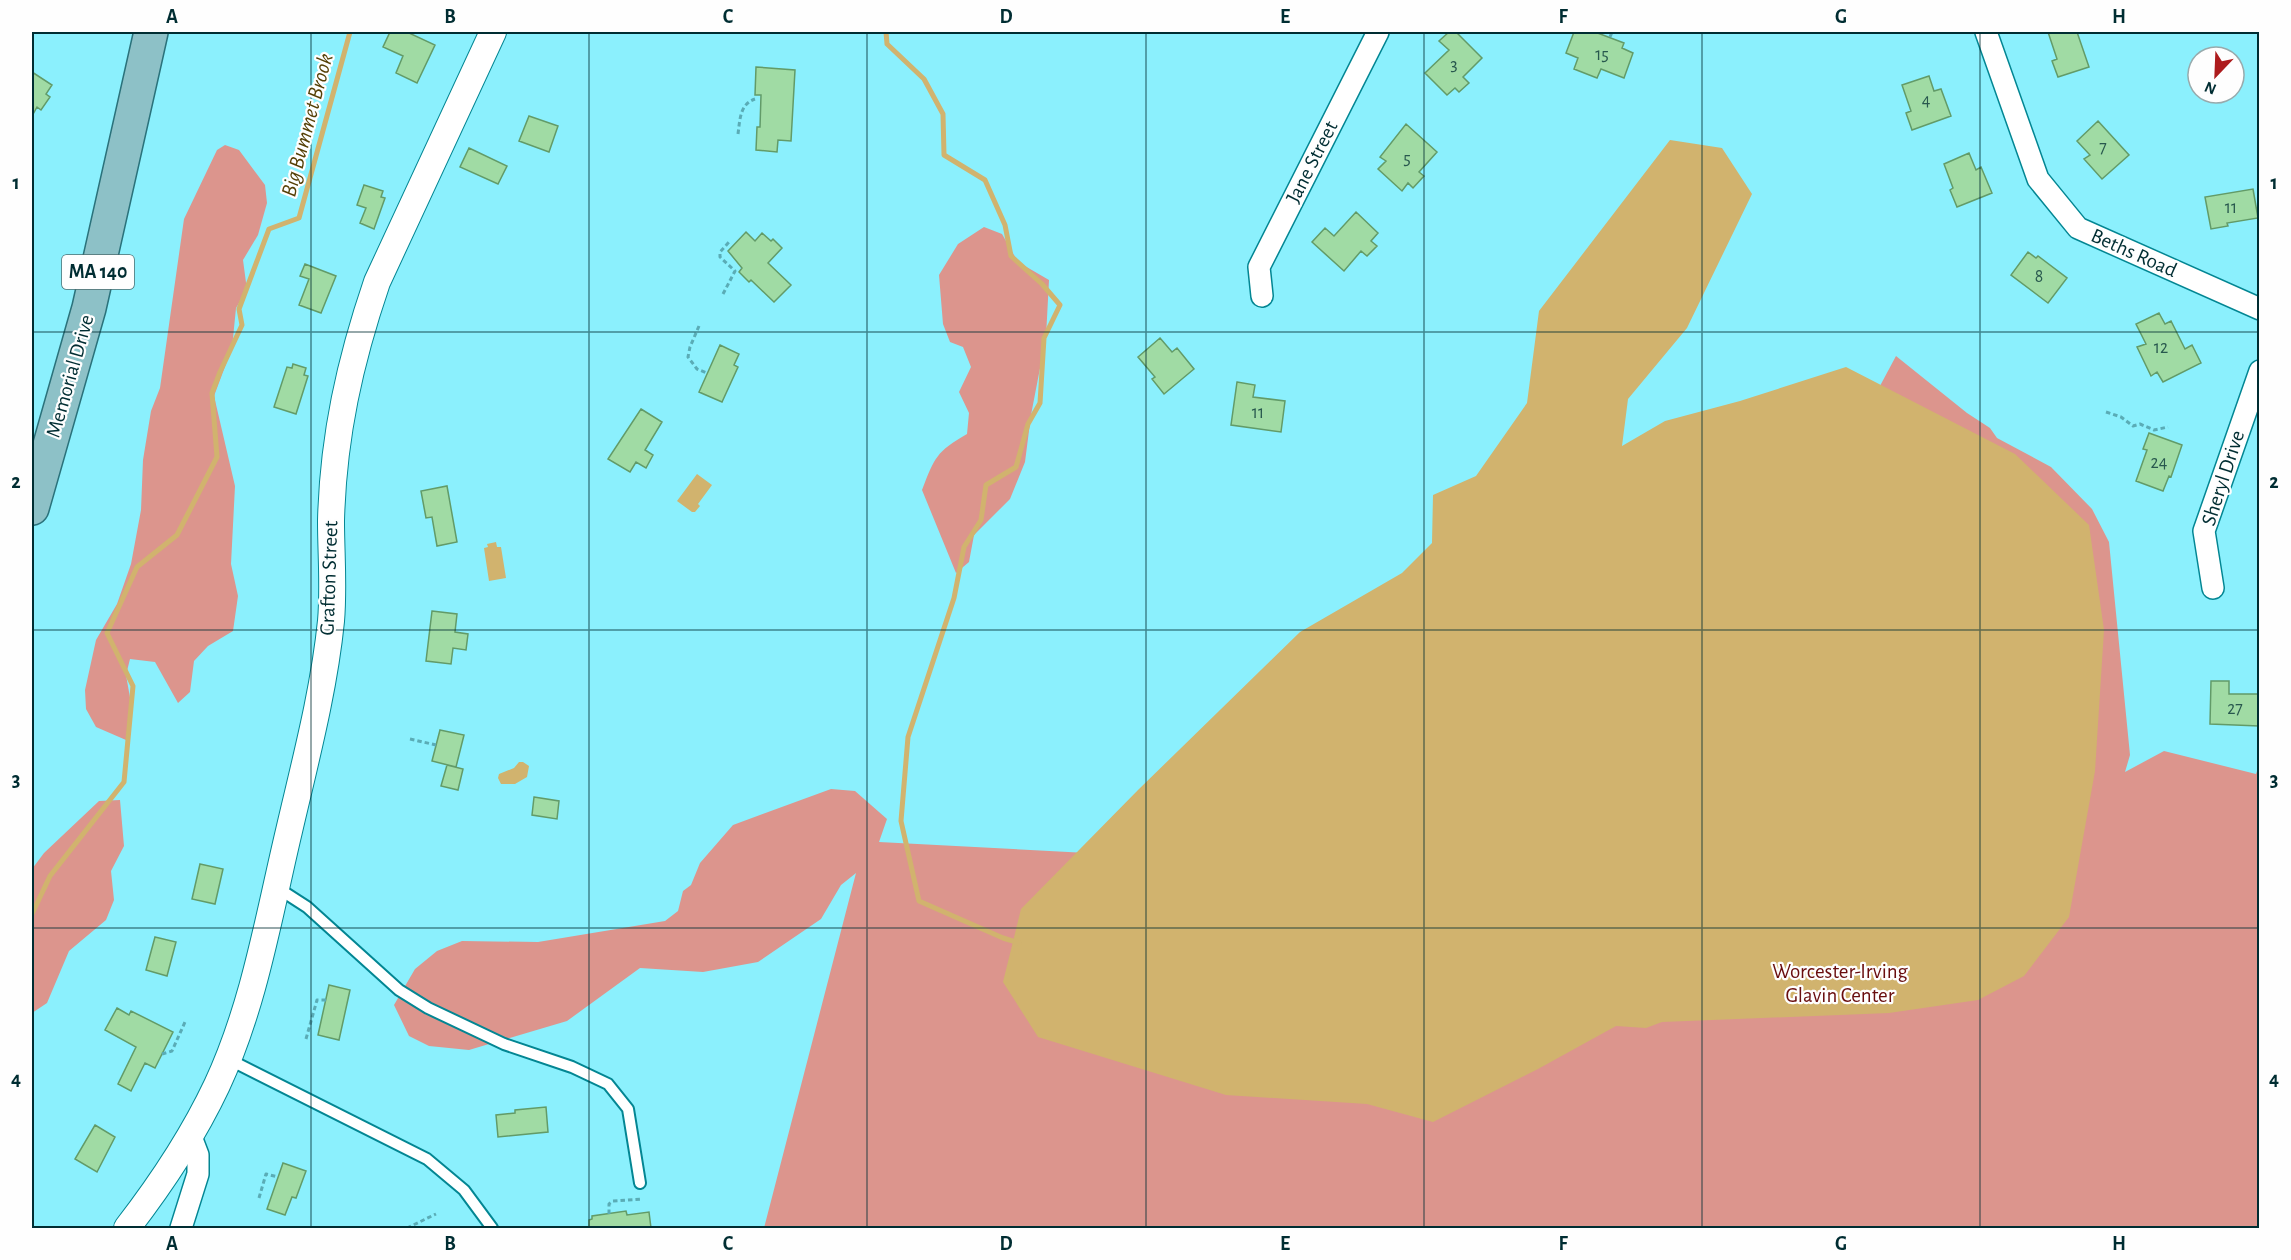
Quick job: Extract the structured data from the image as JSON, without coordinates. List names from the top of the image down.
{
  "streets": {
    "main road": ["MA 140", "Memorial Drive"],
    "street": [
      "Jane Street",
      "Beths Road",
      "Sheryl Drive",
      "Grafton Street"
    ]
  },
  "water": ["Big Bummet Brook"],
  "parks": ["Worcester-Irving Glavin Center"],
  "house_numbers": [
    "15",
    "3",
    "4",
    "7",
    "5",
    "11",
    "8",
    "12",
    "11",
    "24",
    "27"
  ],
  "north": "bottom left",
  "grid": {
    "columns": [
      "A",
      "B",
      "C",
      "D",
      "E",
      "F",
      "G",
      "H"
    ],
    "rows": [
      "1",
      "2",
      "3",
      "4"
    ]
  }
}
